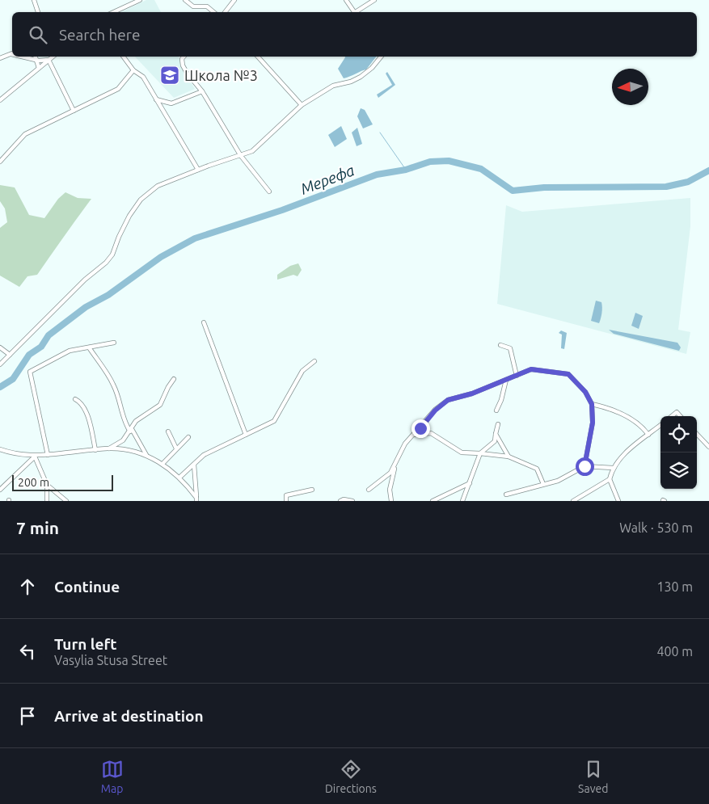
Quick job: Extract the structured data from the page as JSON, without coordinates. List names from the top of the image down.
{
  "water": ["Мерефа"],
  "places": {
    "school or university": ["Школа №3"]
  },
  "scale_bar": "200 m",
  "north": "left",
  "page": {
    "search": "Search here",
    "scale": "200 m",
    "heading": ["7 min", "Walk · 530 m"],
    "list": [
      ["Continue", "130 m"],
      ["Turn left", "Vasylia Stusa Street", "400 m"],
      "Arrive at destination"
    ],
    "nav": ["Map", "Directions", "Saved"]
  }
}
